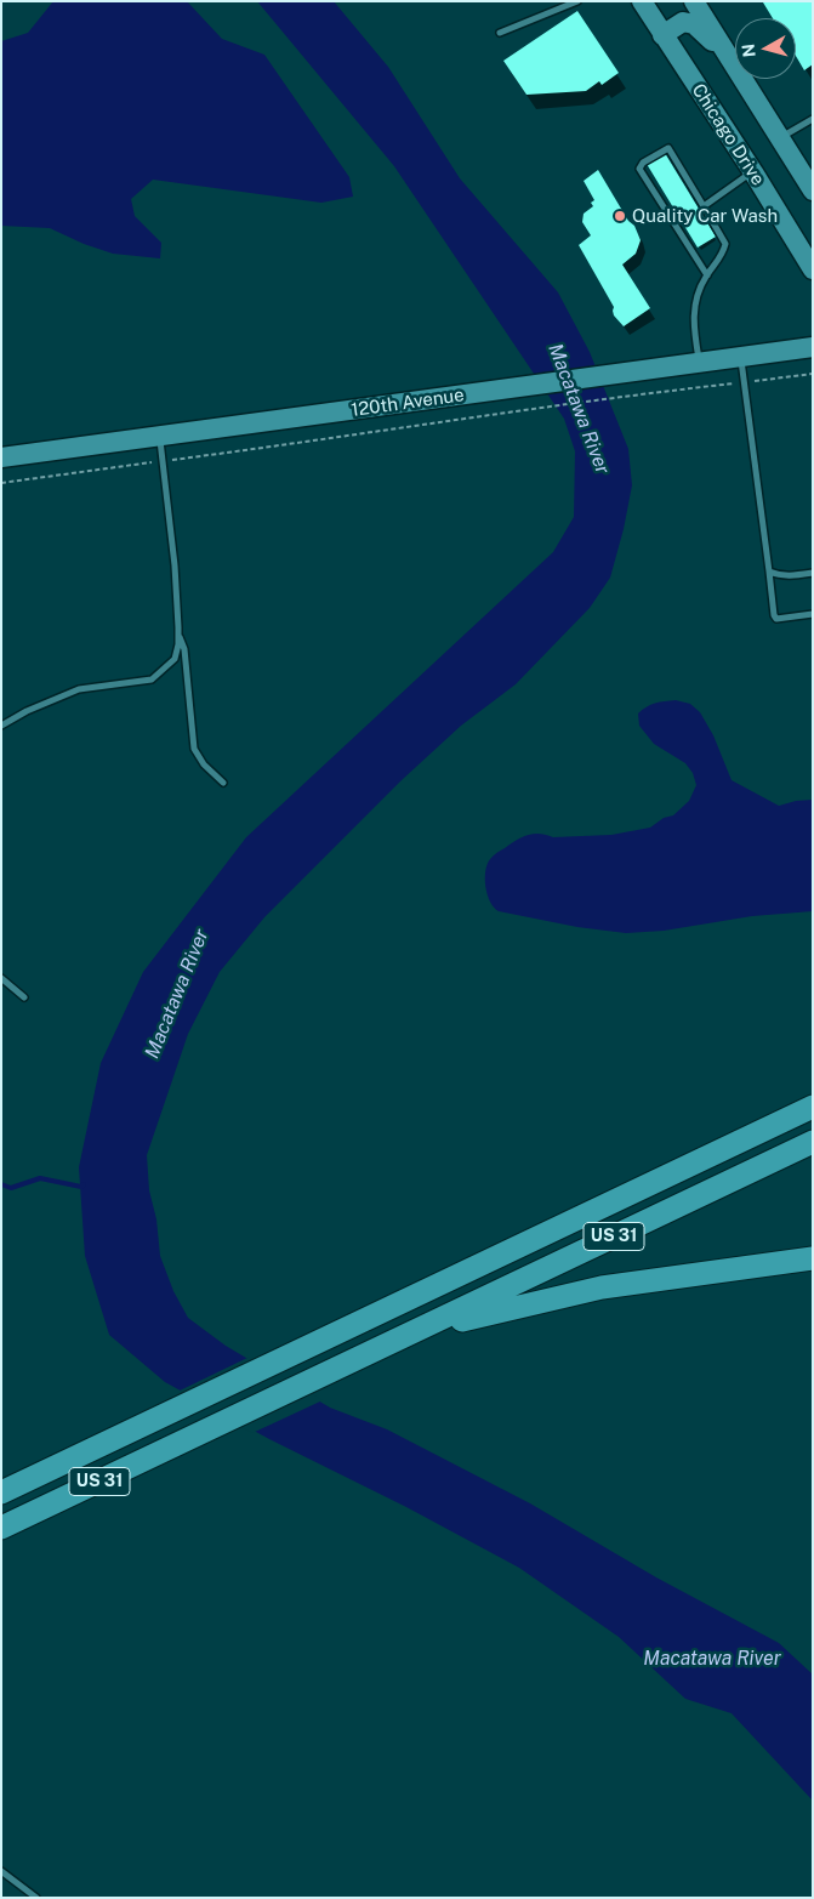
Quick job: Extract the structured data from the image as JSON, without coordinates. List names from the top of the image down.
{
  "streets": {
    "highway": ["US 31"],
    "main road": ["Chicago Drive", "120th Avenue"]
  },
  "water": ["Macatawa River"],
  "places": ["Quality Car Wash"],
  "north": "left"
}
